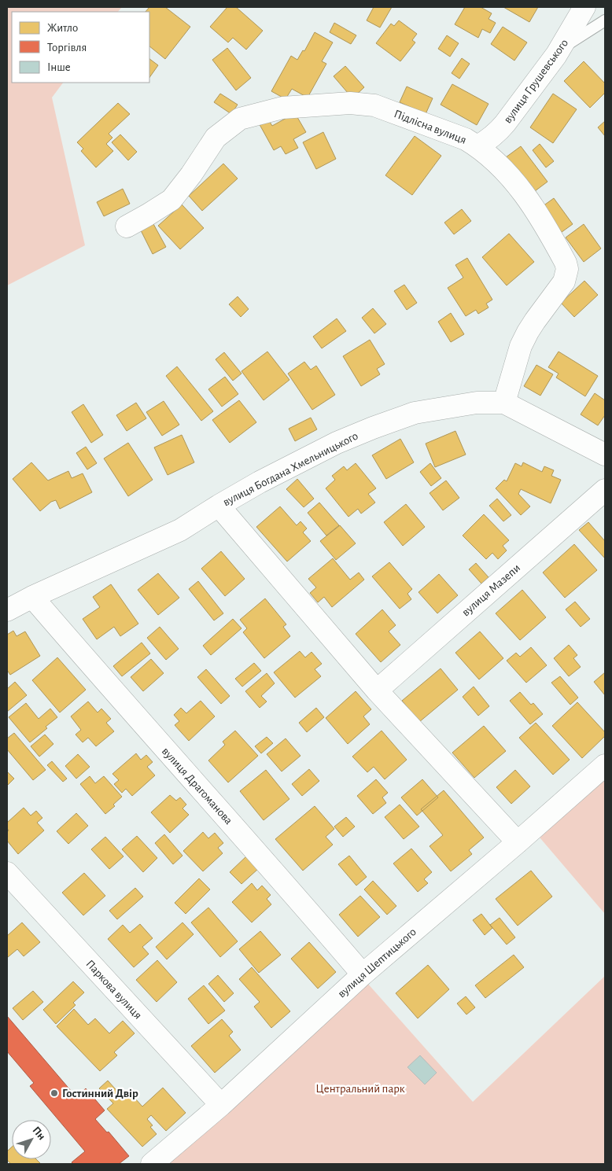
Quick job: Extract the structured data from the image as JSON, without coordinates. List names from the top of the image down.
{
  "streets": {
    "street": [
      "вулиця Грушевського",
      "Підлісна вулиця",
      "вулиця Богдана Хмельницького",
      "вулиця Мазепи",
      "вулиця Драгоманова",
      "вулиця Шептицького",
      "Паркова вулиця"
    ]
  },
  "crossings": [
    ["вулиця Грушевського", "Підлісна вулиця"],
    ["Підлісна вулиця", "вулиця Богдана Хмельницького"],
    ["вулиця Богдана Хмельницького", "вулиця Драгоманова"],
    ["вулиця Драгоманова", "вулиця Шептицького"],
    ["вулиця Шептицького", "Паркова вулиця"]
  ],
  "parks": ["Центральний парк"],
  "places": ["Гостинний Двір"],
  "legend": ["Житло", "Торгівля", "Інше"],
  "north": "top right"
}
